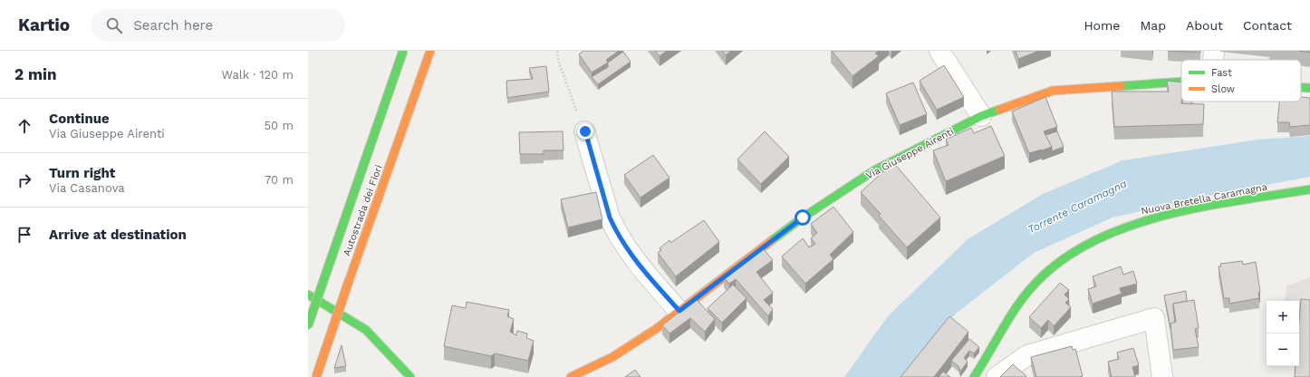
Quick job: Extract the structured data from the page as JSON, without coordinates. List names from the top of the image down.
{
  "streets": {
    "main road": ["Via Giuseppe Airenti", "Nuova Bretella Caramagna", "Autostrada dei Fiori"]
  },
  "water": ["Torrente Caramagna"],
  "legend": ["Fast", "Slow"],
  "page": {
    "header": "Kartio",
    "search": "Search here",
    "nav": [
      "Home",
      "Map",
      "About",
      "Contact"
    ],
    "heading": ["2 min", "Walk · 120 m"],
    "list": [
      ["Continue", "Via Giuseppe Airenti", "50 m"],
      ["Turn right", "Via Casanova", "70 m"],
      "Arrive at destination"
    ],
    "map_buttons": ["+", "−"]
  }
}
